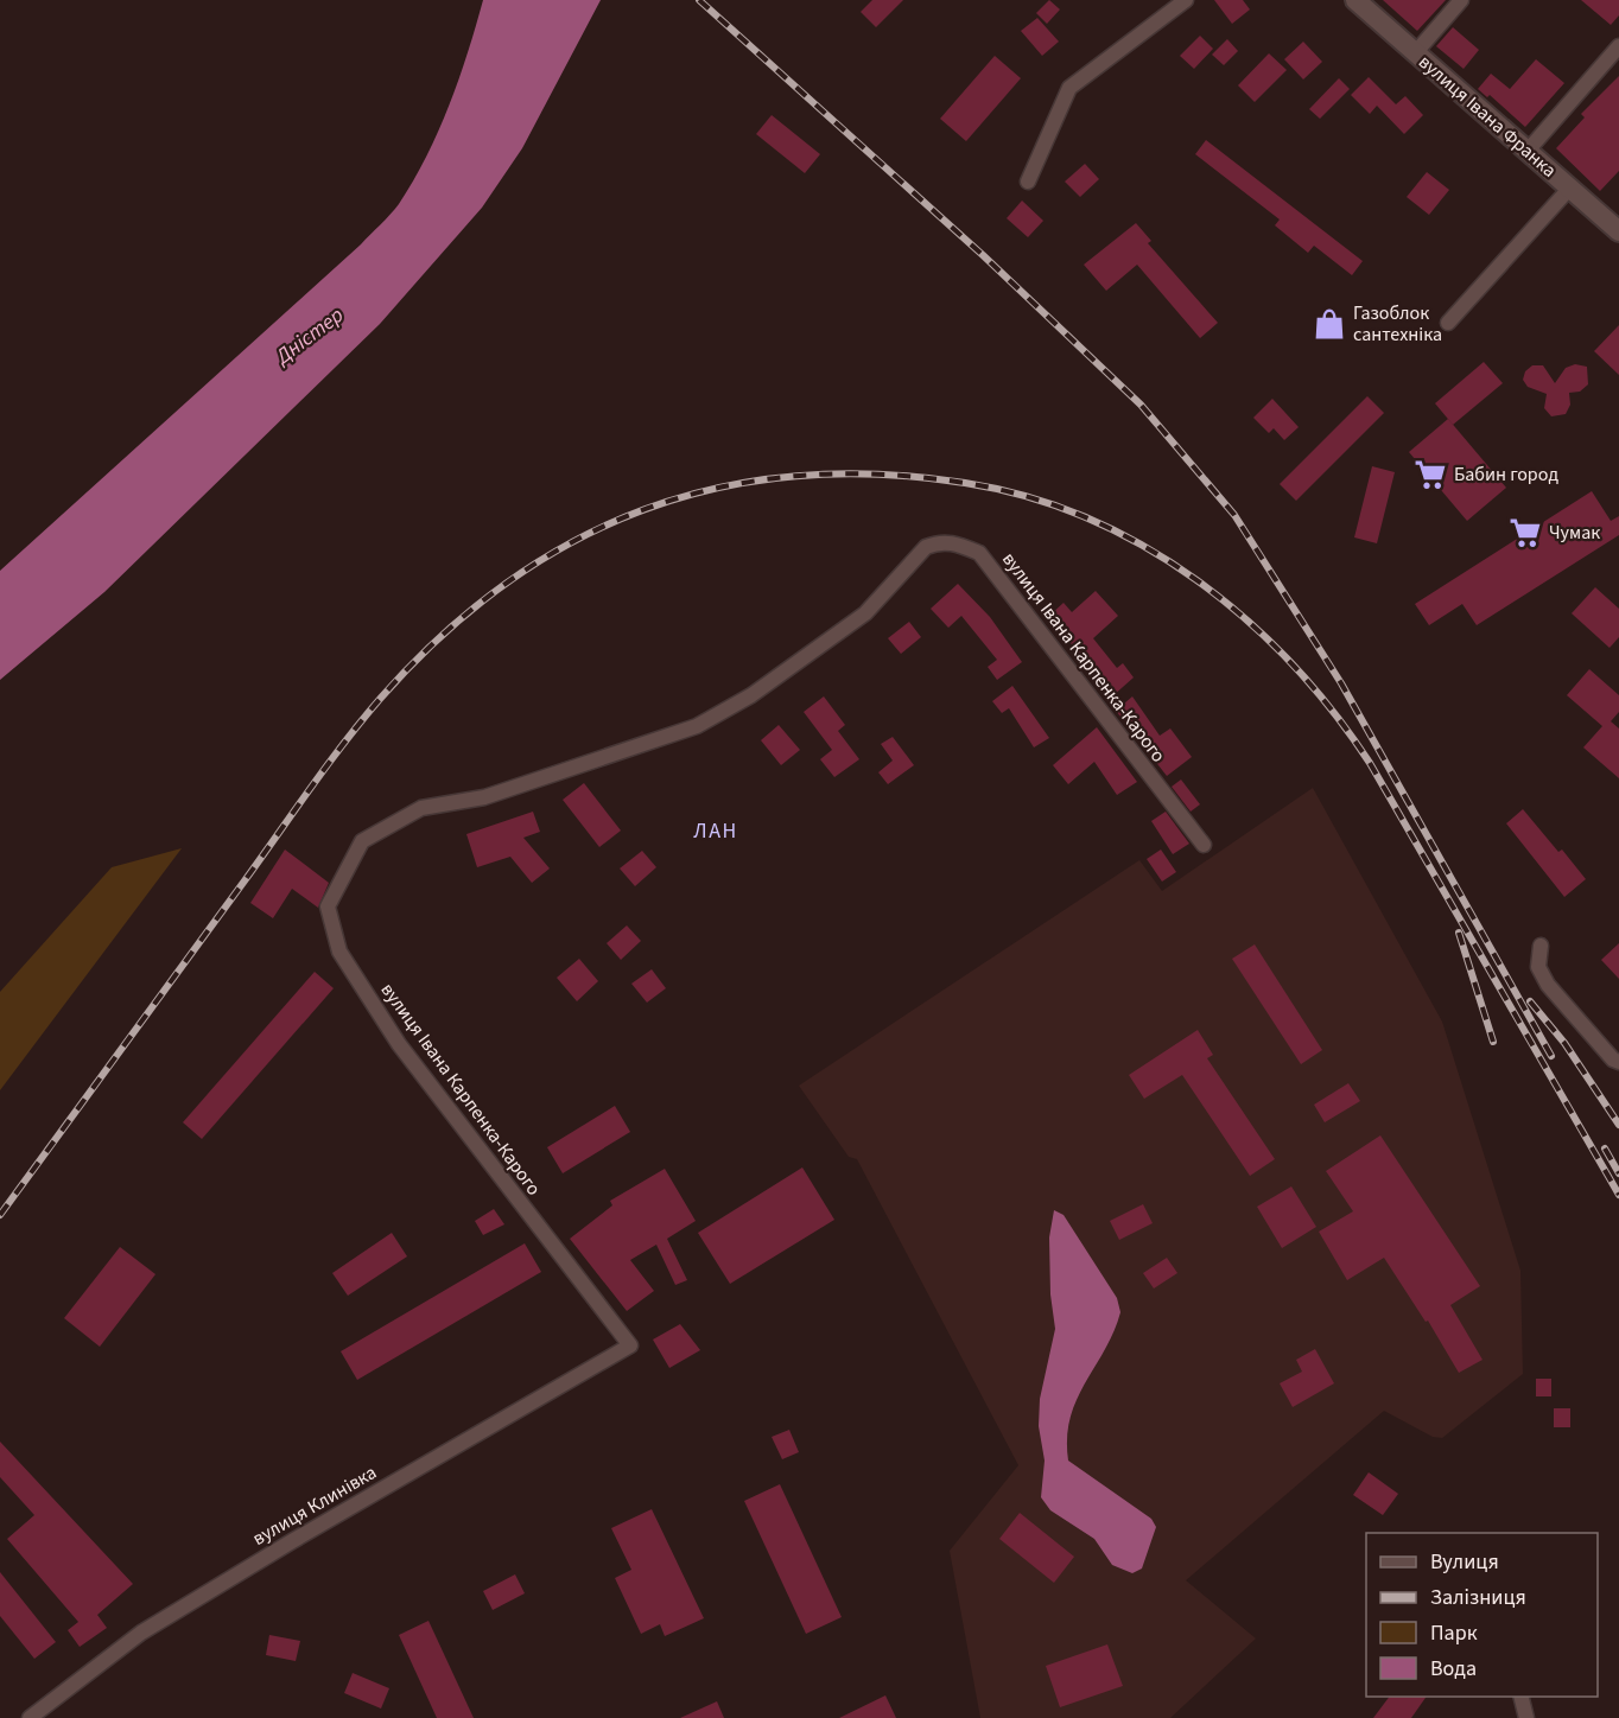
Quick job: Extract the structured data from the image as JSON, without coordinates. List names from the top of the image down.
{
  "streets": {
    "main road": ["вулиця Івана Франка"],
    "street": ["вулиця Івана Карпенка-Карого", "вулиця Клинівка"]
  },
  "crossings": [
    ["вулиця Івана Карпенка-Карого", "вулиця Клинівка"]
  ],
  "districts": ["ЛАН"],
  "water": ["Дністер"],
  "places": {
    "shop": ["Газоблок сантехніка"],
    "supermarket": ["Бабин город", "Чумак"]
  },
  "legend": [
    "Вулиця",
    "Залізниця",
    "Парк",
    "Вода"
  ]
}
